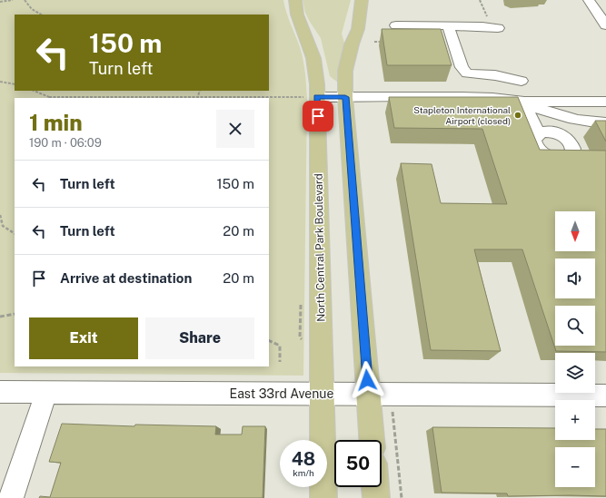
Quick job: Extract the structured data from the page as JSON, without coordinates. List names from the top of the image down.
{
  "streets": {
    "main road": ["North Central Park Boulevard"],
    "street": ["East 33rd Avenue"]
  },
  "crossings": [
    ["North Central Park Boulevard", "East 33rd Avenue"]
  ],
  "places": ["Stapleton International Airport (closed)"],
  "north": "bottom",
  "page": {
    "turn": ["150 m", "Turn left"],
    "heading": ["1 min", "190 m · 06:09"],
    "list": [
      {
        "name": "Turn left",
        "value": "150 m"
      },
      {
        "name": "Turn left",
        "value": "20 m"
      },
      {
        "name": "Arrive at destination",
        "value": "20 m"
      }
    ],
    "map_buttons": ["+", "−"],
    "buttons": ["Exit", "Share"],
    "speed": "48 km/h",
    "limit": "50"
  }
}
